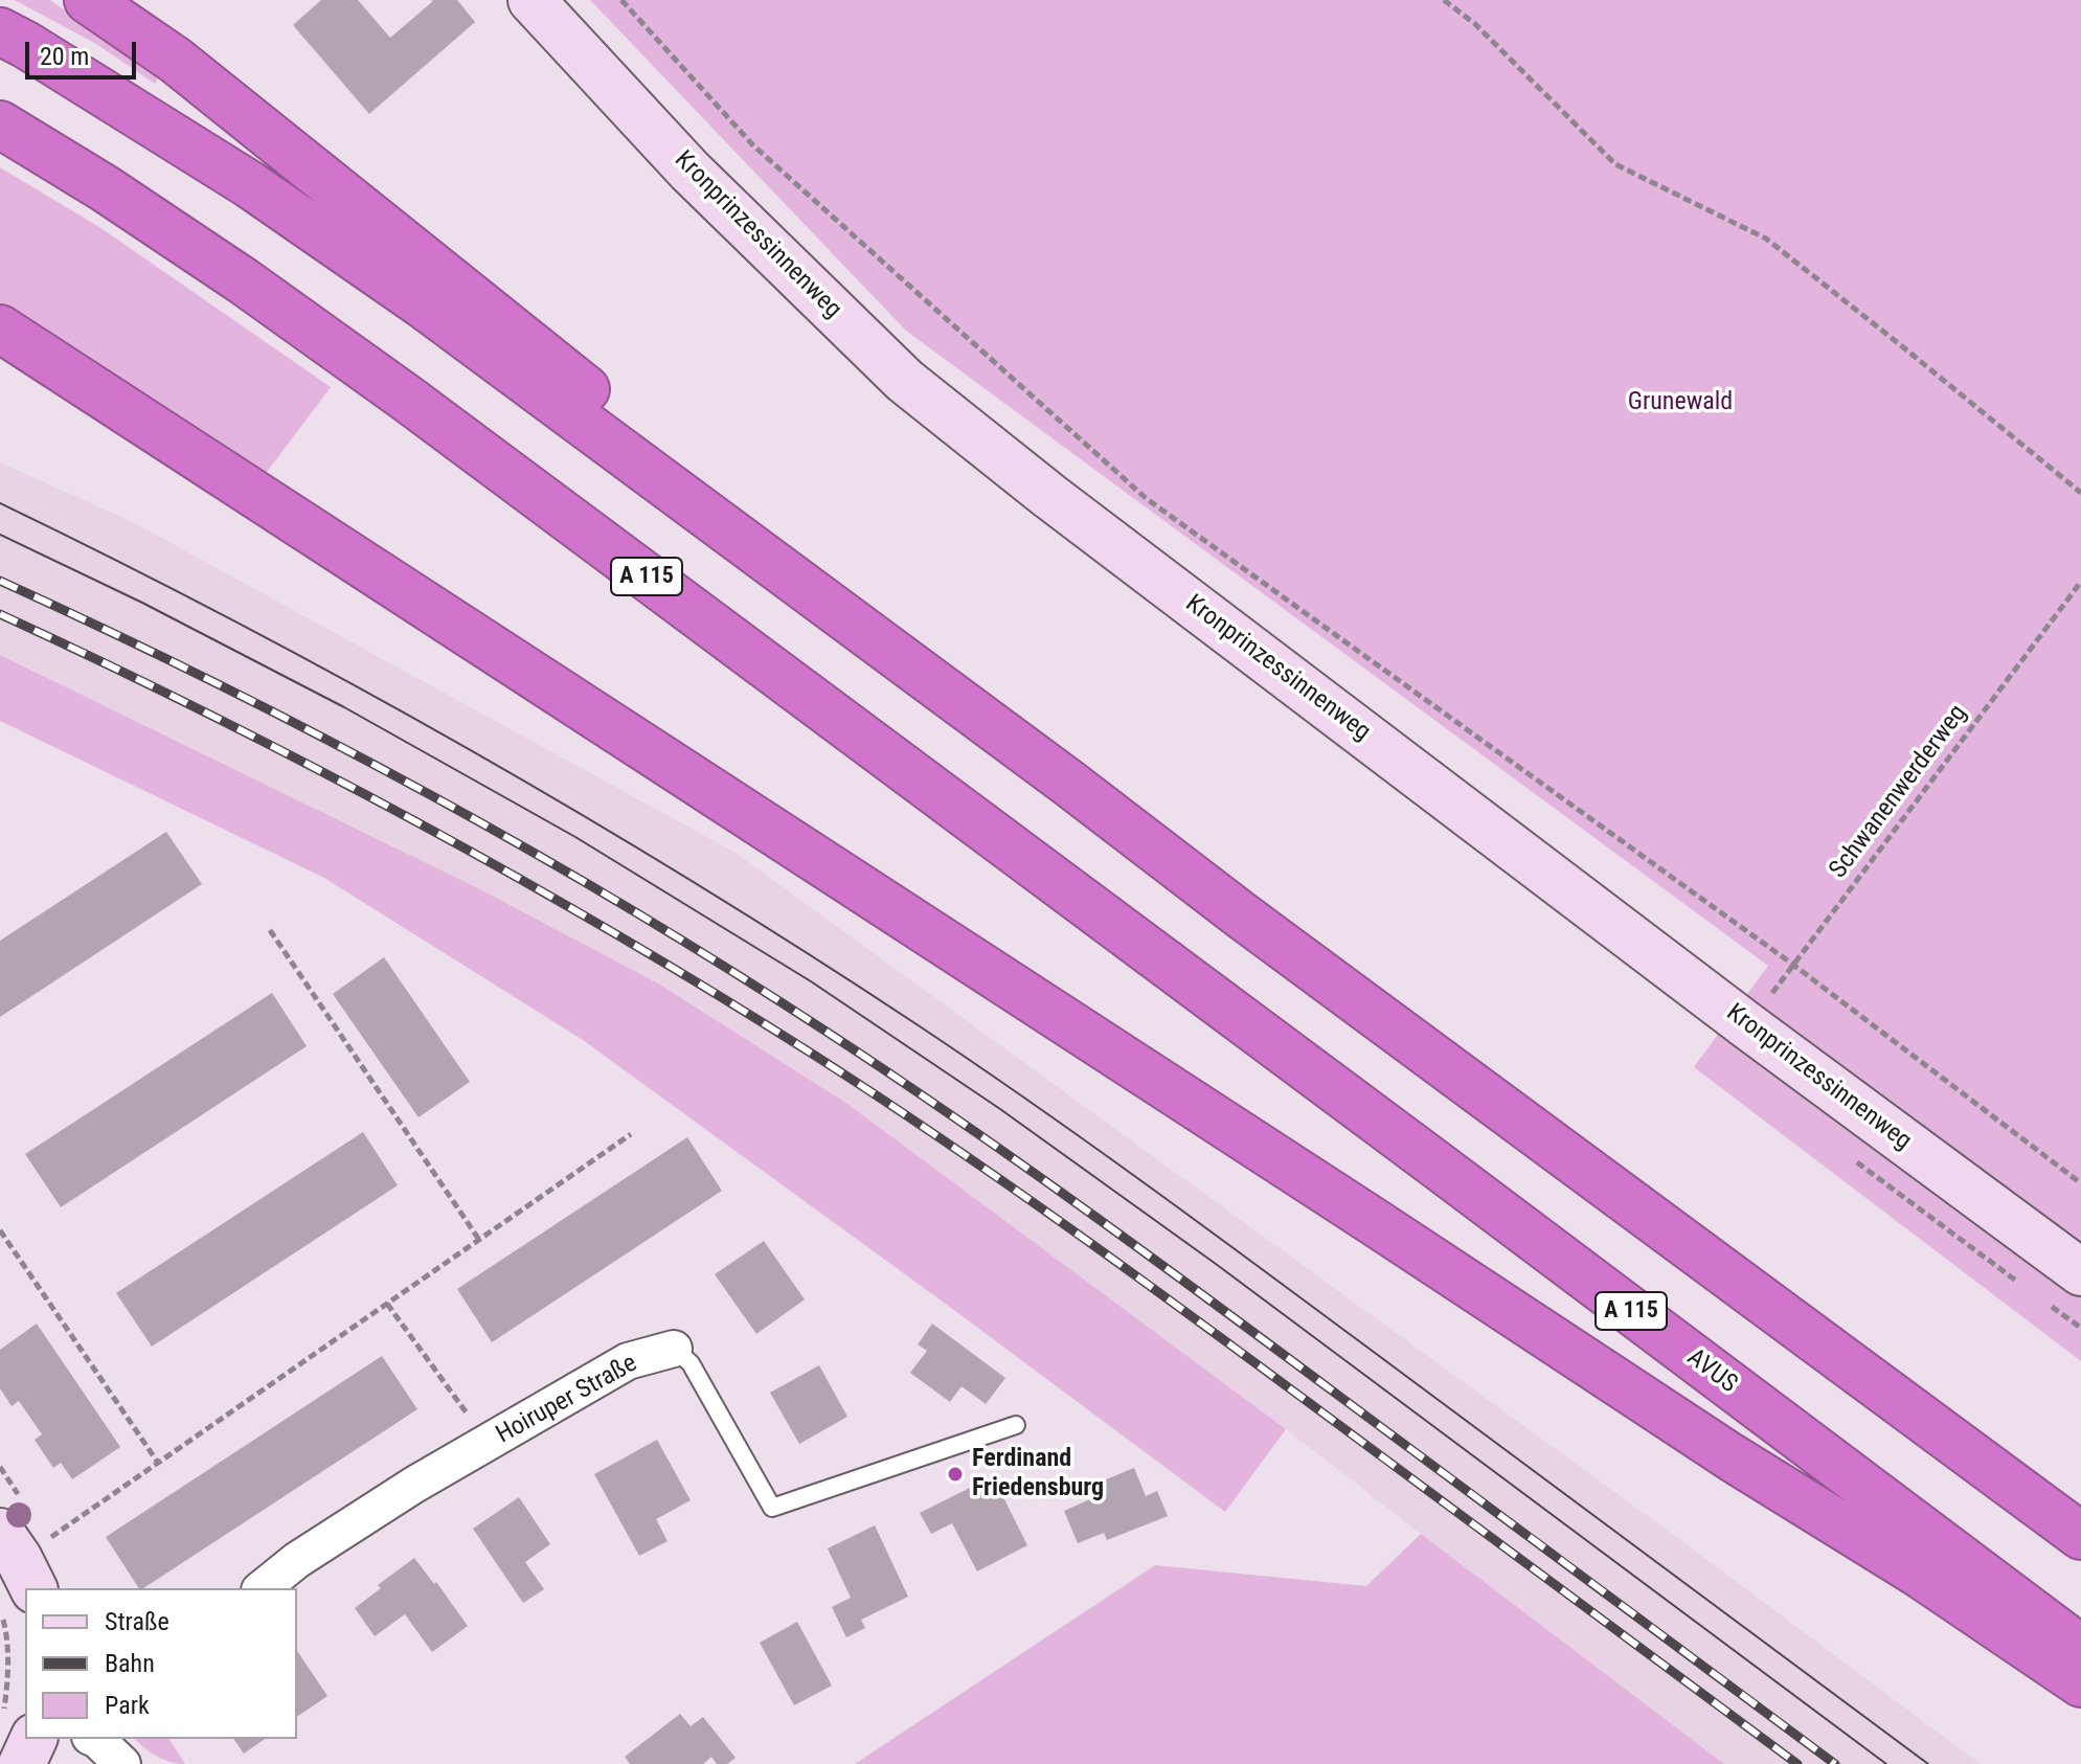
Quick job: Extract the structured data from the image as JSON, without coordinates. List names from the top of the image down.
{
  "streets": {
    "highway": ["A 115", "AVUS"],
    "street": ["Kronprinzessinnenweg", "Hoiruper Straße"],
    "path": ["Schwanenwerderweg"]
  },
  "crossings": [
    ["Kronprinzessinnenweg", "Schwanenwerderweg"]
  ],
  "parks": ["Grunewald"],
  "places": ["Ferdinand Friedensburg"],
  "legend": ["Straße", "Bahn", "Park"],
  "scale_bar": "20 m"
}
